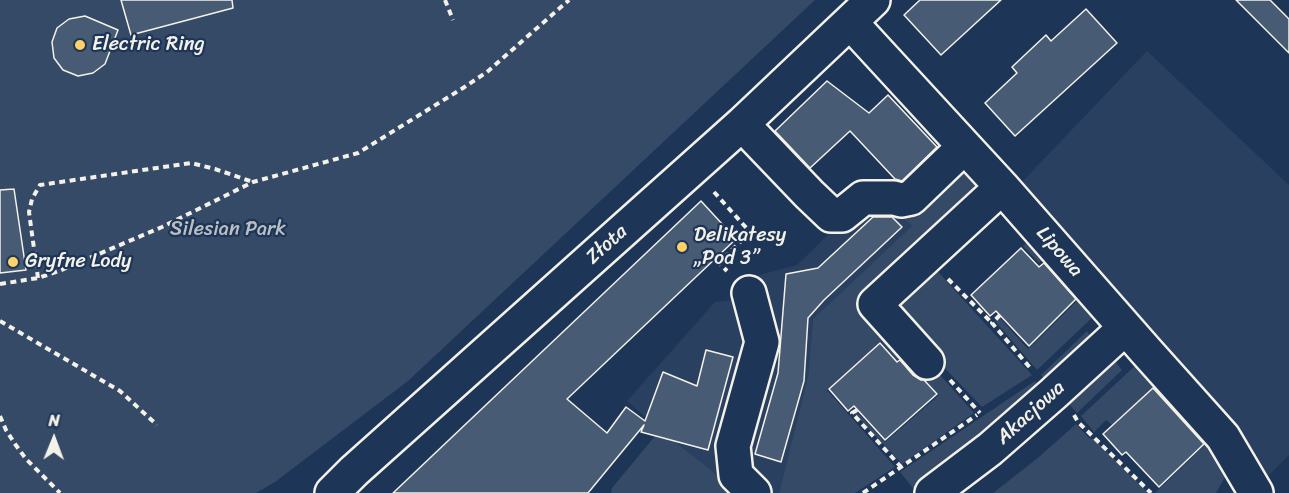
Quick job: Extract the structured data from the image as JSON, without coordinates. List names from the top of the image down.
{
  "streets": {
    "street": ["Złota", "Lipowa", "Akacjowa"]
  },
  "crossings": [
    ["Złota", "Lipowa"],
    ["Lipowa", "Akacjowa"]
  ],
  "parks": ["Silesian Park"],
  "places": ["Electric Ring", "Delikatesy „Pod 3”", "Gryfne Lody"],
  "north": "top"
}
